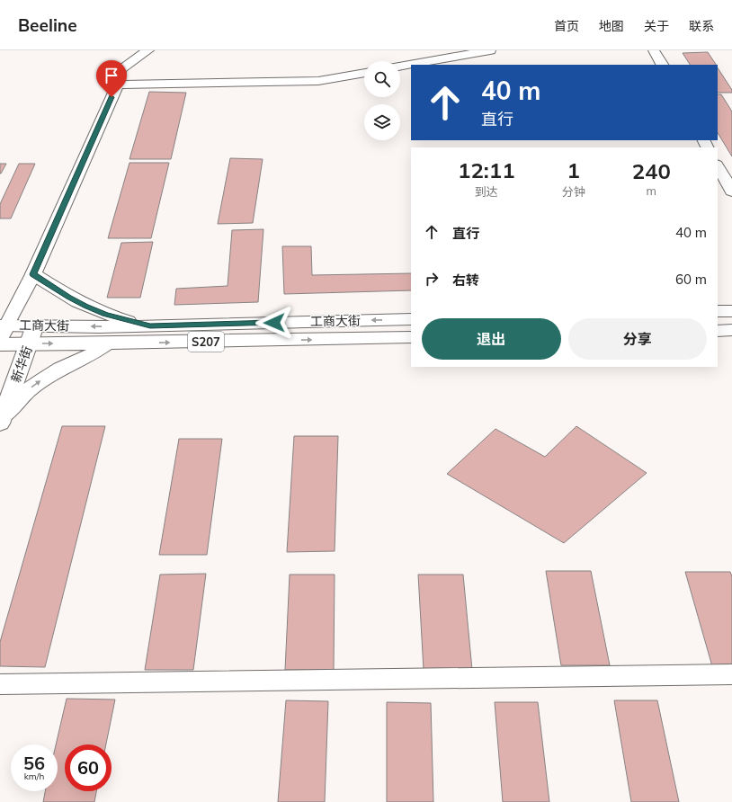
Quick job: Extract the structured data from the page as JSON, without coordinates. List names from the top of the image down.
{
  "streets": {
    "main road": ["工商大街", "S207", "新华街"]
  },
  "crossings": [
    ["工商大街", "新华街"]
  ],
  "page": {
    "header": "Beeline",
    "nav": [
      "首页",
      "地图",
      "关于",
      "联系"
    ],
    "turn": ["40 m", "直行"],
    "eta": [
      "12:11",
      "到达",
      "1",
      "分钟",
      "240",
      "m"
    ],
    "list": [
      {
        "name": "直行",
        "value": "40 m"
      },
      {
        "name": "右转",
        "value": "60 m"
      }
    ],
    "buttons": ["退出", "分享"],
    "speed": "56 km/h",
    "limit": "60"
  }
}
